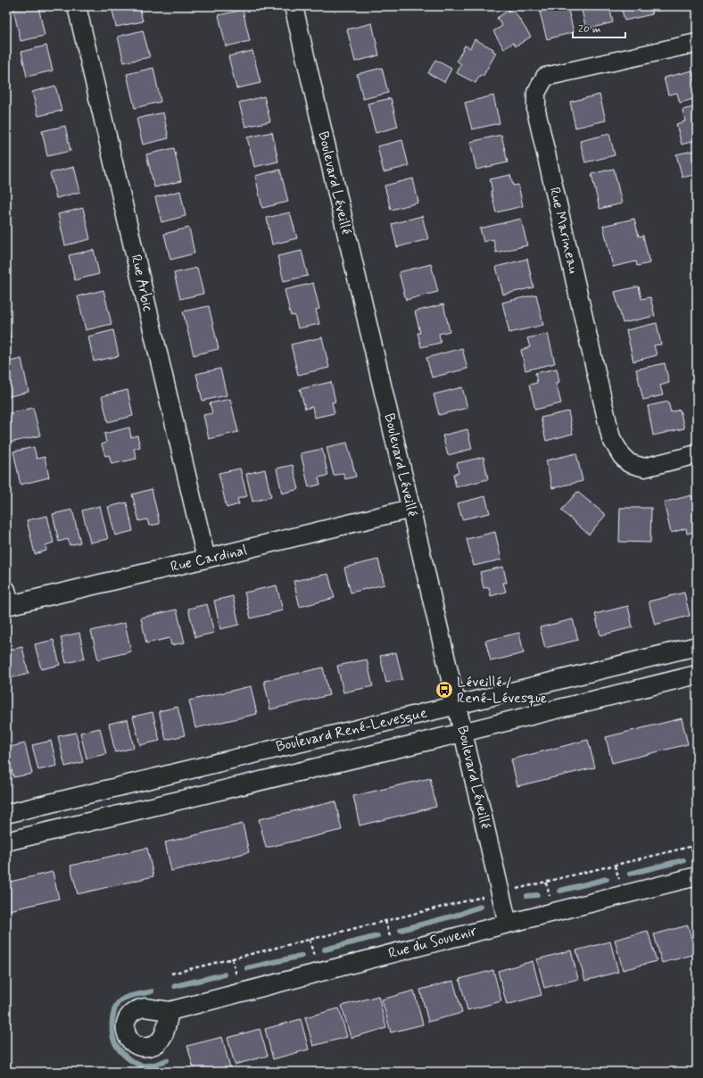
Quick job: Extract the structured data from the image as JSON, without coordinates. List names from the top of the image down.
{
  "streets": {
    "street": [
      "Boulevard Léveillé",
      "Rue Marineau",
      "Rue Arbic",
      "Rue Cardinal",
      "Boulevard René-Levesque",
      "Rue du Souvenir"
    ]
  },
  "crossings": [
    ["Boulevard Léveillé", "Rue Cardinal"],
    ["Boulevard Léveillé", "Boulevard René-Levesque"],
    ["Boulevard Léveillé", "Rue du Souvenir"],
    ["Rue Arbic", "Rue Cardinal"]
  ],
  "places": {
    "bus stop": ["Léveillé / René-Lévesque"]
  },
  "scale_bar": "20 m"
}
